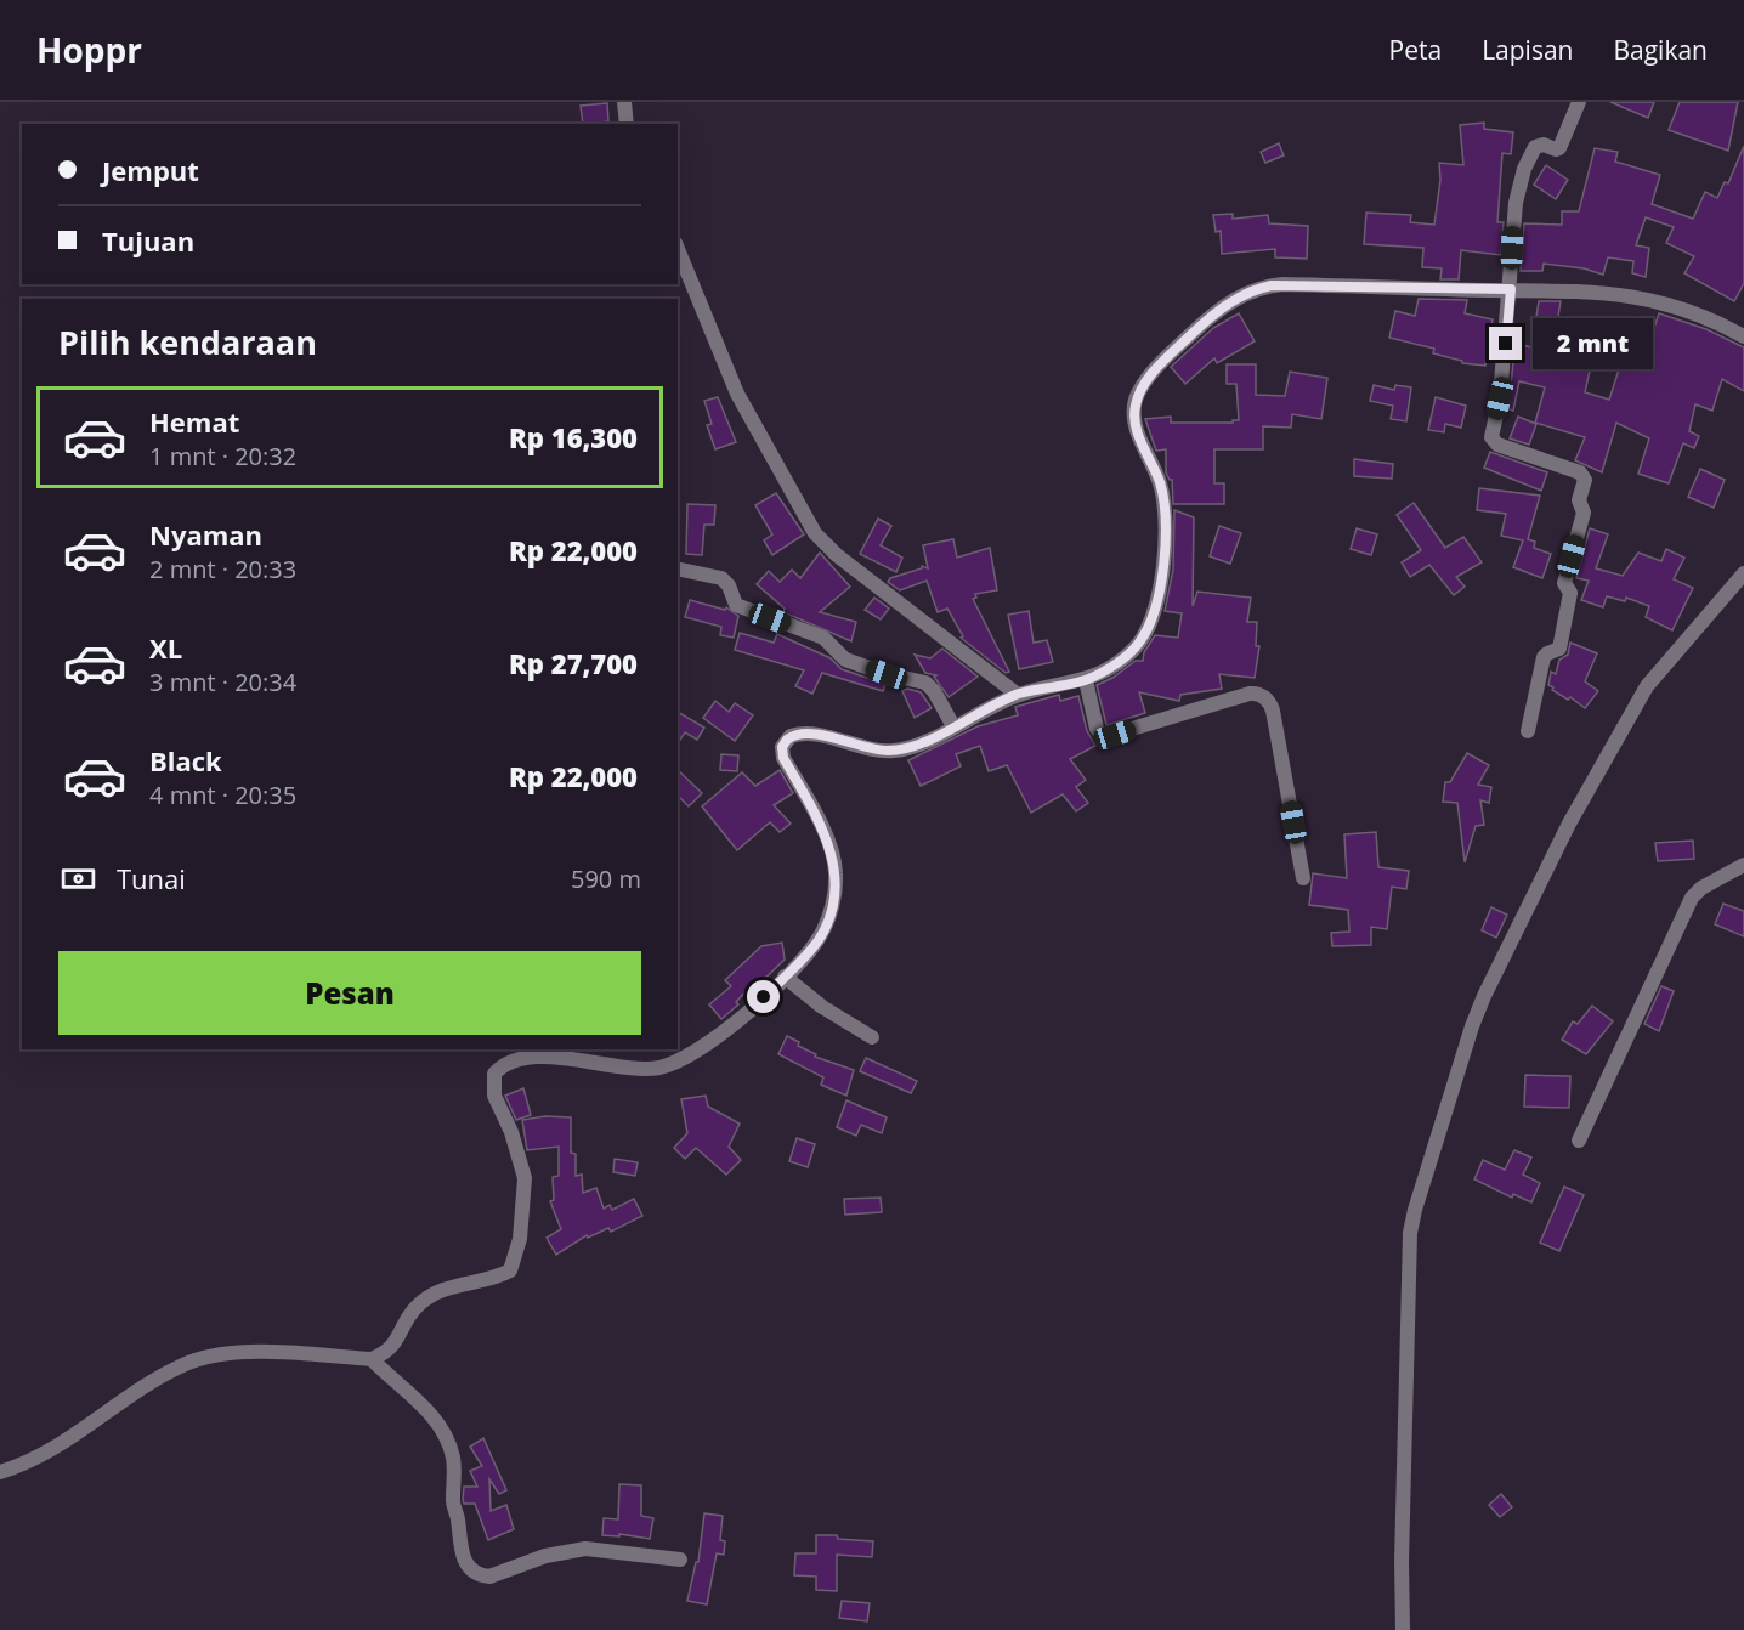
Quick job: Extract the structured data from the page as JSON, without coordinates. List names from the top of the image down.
{
  "page": {
    "header": "Hoppr",
    "nav": ["Peta", "Lapisan", "Bagikan"],
    "banner": ["Jemput", "Tujuan"],
    "heading": "Pilih kendaraan",
    "bubble": "2 mnt",
    "list": [
      {
        "name": "Hemat",
        "note": "1 mnt · 20:32",
        "value": "Rp 16,300"
      },
      {
        "name": "Nyaman",
        "note": "2 mnt · 20:33",
        "value": "Rp 22,000"
      },
      {
        "name": "XL",
        "note": "3 mnt · 20:34",
        "value": "Rp 27,700"
      },
      {
        "name": "Black",
        "note": "4 mnt · 20:35",
        "value": "Rp 22,000"
      }
    ],
    "pay": ["Tunai", "590 m"],
    "buttons": "Pesan"
  }
}
